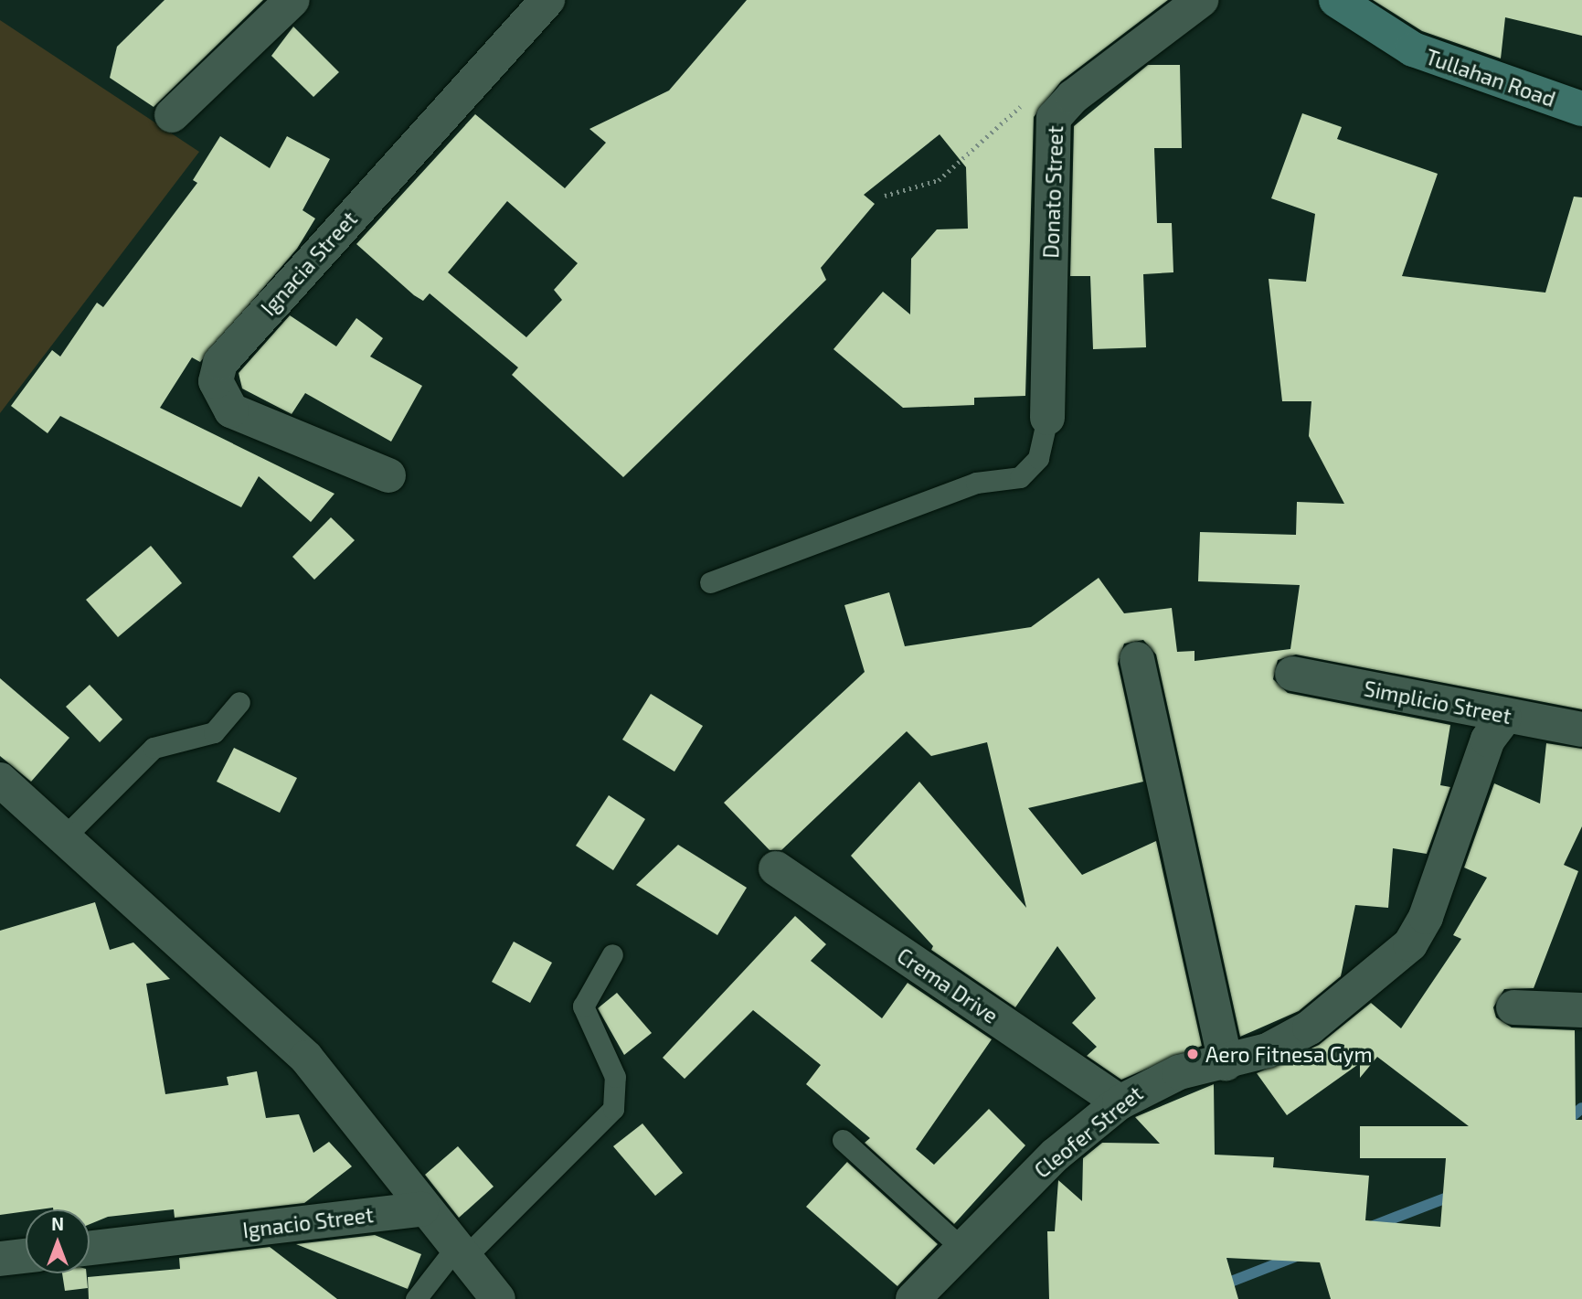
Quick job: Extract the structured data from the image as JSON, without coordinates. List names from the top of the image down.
{
  "streets": {
    "main road": ["Tullahan Road"],
    "street": [
      "Donato Street",
      "Ignacia Street",
      "Simplicio Street",
      "Crema Drive",
      "Cleofer Street",
      "Ignacio Street"
    ]
  },
  "crossings": [
    ["Simplicio Street", "Cleofer Street"],
    ["Crema Drive", "Cleofer Street"]
  ],
  "places": ["Aero Fitnesa Gym"],
  "north": "top"
}
